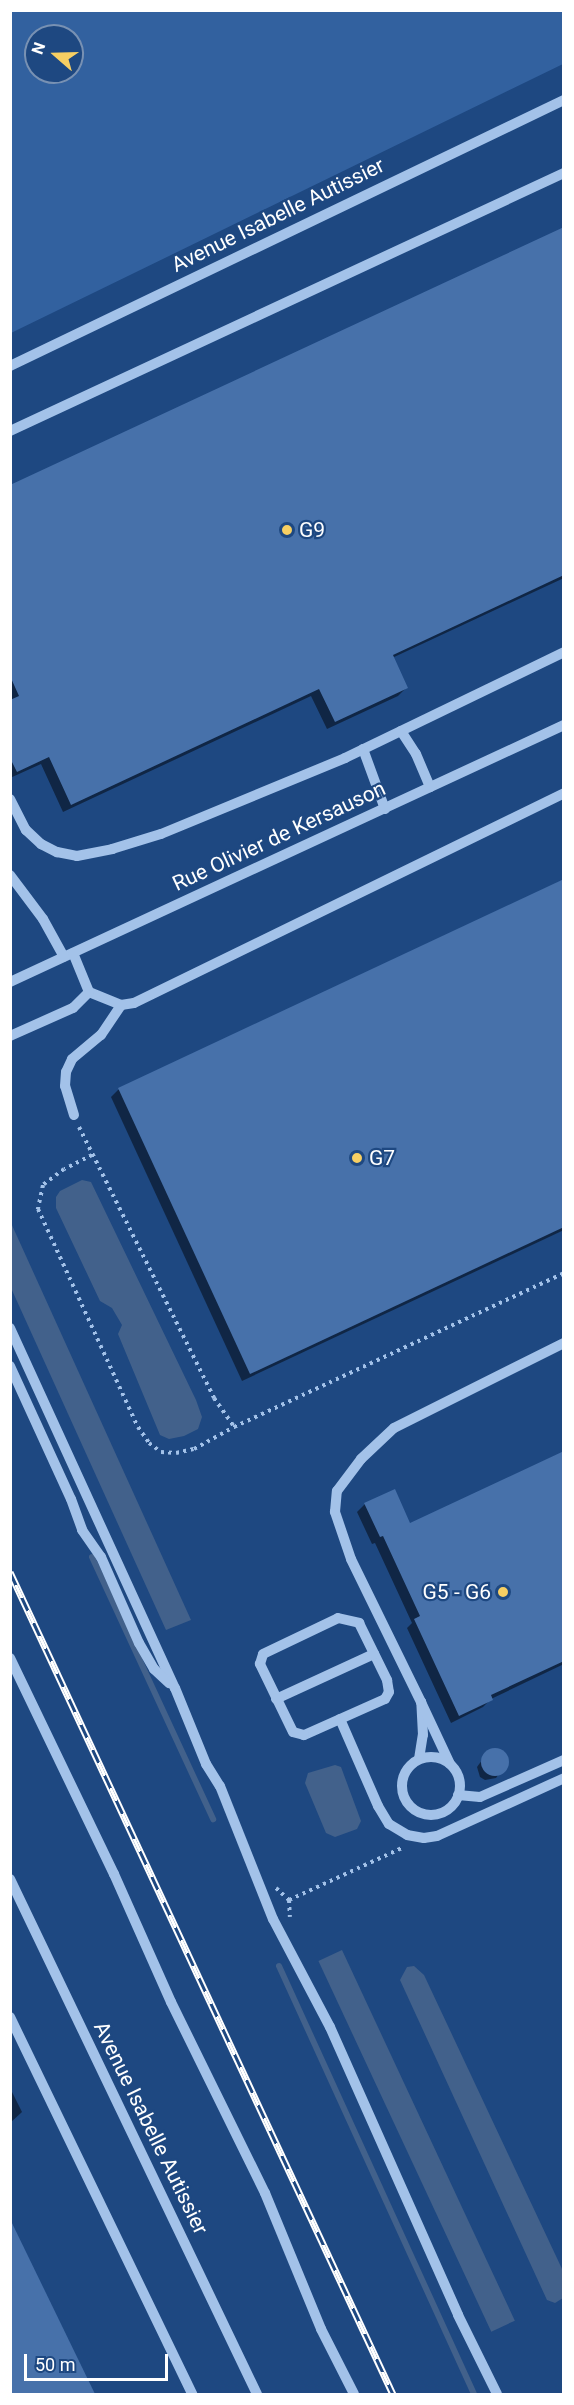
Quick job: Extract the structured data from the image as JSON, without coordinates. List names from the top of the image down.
{
  "streets": {
    "street": ["Avenue Isabelle Autissier", "Rue Olivier de Kersauson"]
  },
  "places": ["G9", "G7", "G5 - G6"],
  "scale_bar": "50 m",
  "north": "left"
}
